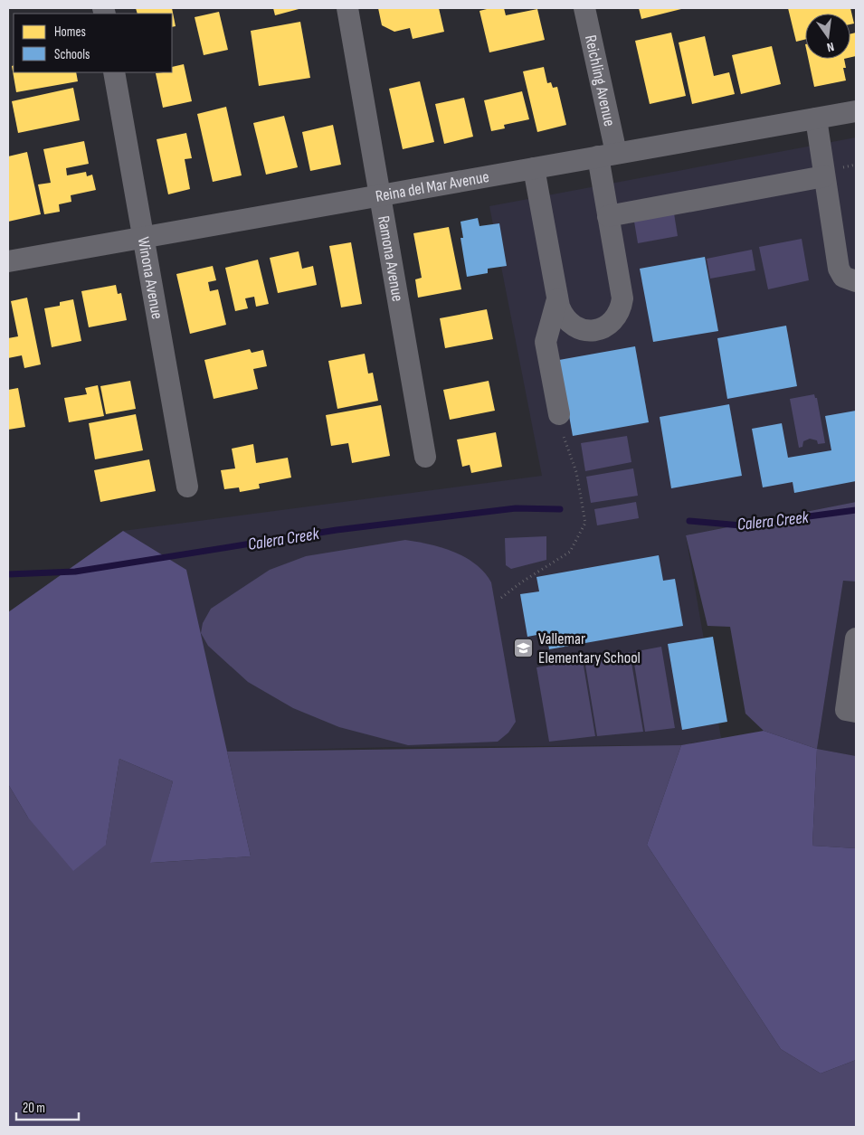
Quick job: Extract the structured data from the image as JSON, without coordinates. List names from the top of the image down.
{
  "streets": {
    "street": [
      "Reichling Avenue",
      "Reina del Mar Avenue",
      "Ramona Avenue",
      "Winona Avenue"
    ]
  },
  "crossings": [
    ["Reichling Avenue", "Reina del Mar Avenue"],
    ["Reina del Mar Avenue", "Ramona Avenue"],
    ["Reina del Mar Avenue", "Winona Avenue"]
  ],
  "water": ["Calera Creek"],
  "places": {
    "school or university": ["Vallemar Elementary School"]
  },
  "legend": ["Homes", "Schools"],
  "scale_bar": "20 m",
  "north": "bottom"
}
